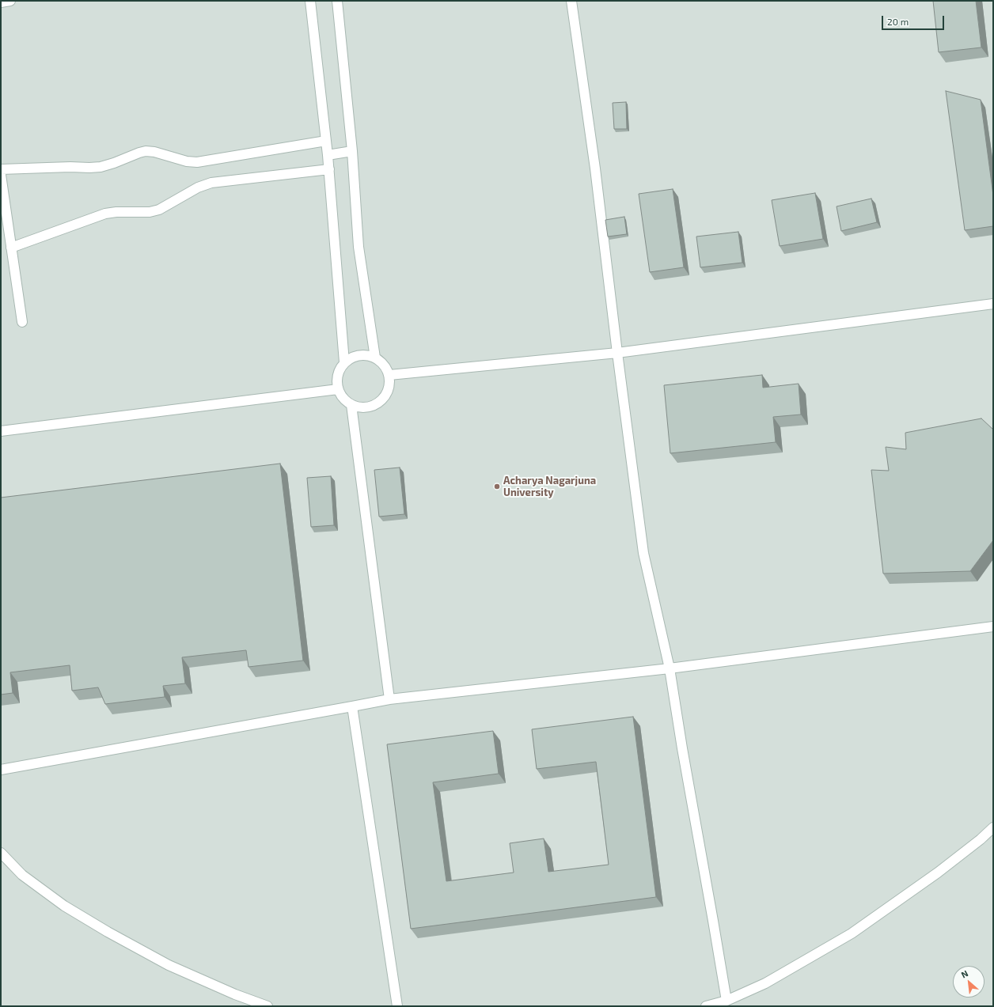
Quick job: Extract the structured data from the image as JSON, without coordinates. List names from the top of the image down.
{
  "places": ["Acharya Nagarjuna University"],
  "scale_bar": "20 m",
  "north": "top left"
}
